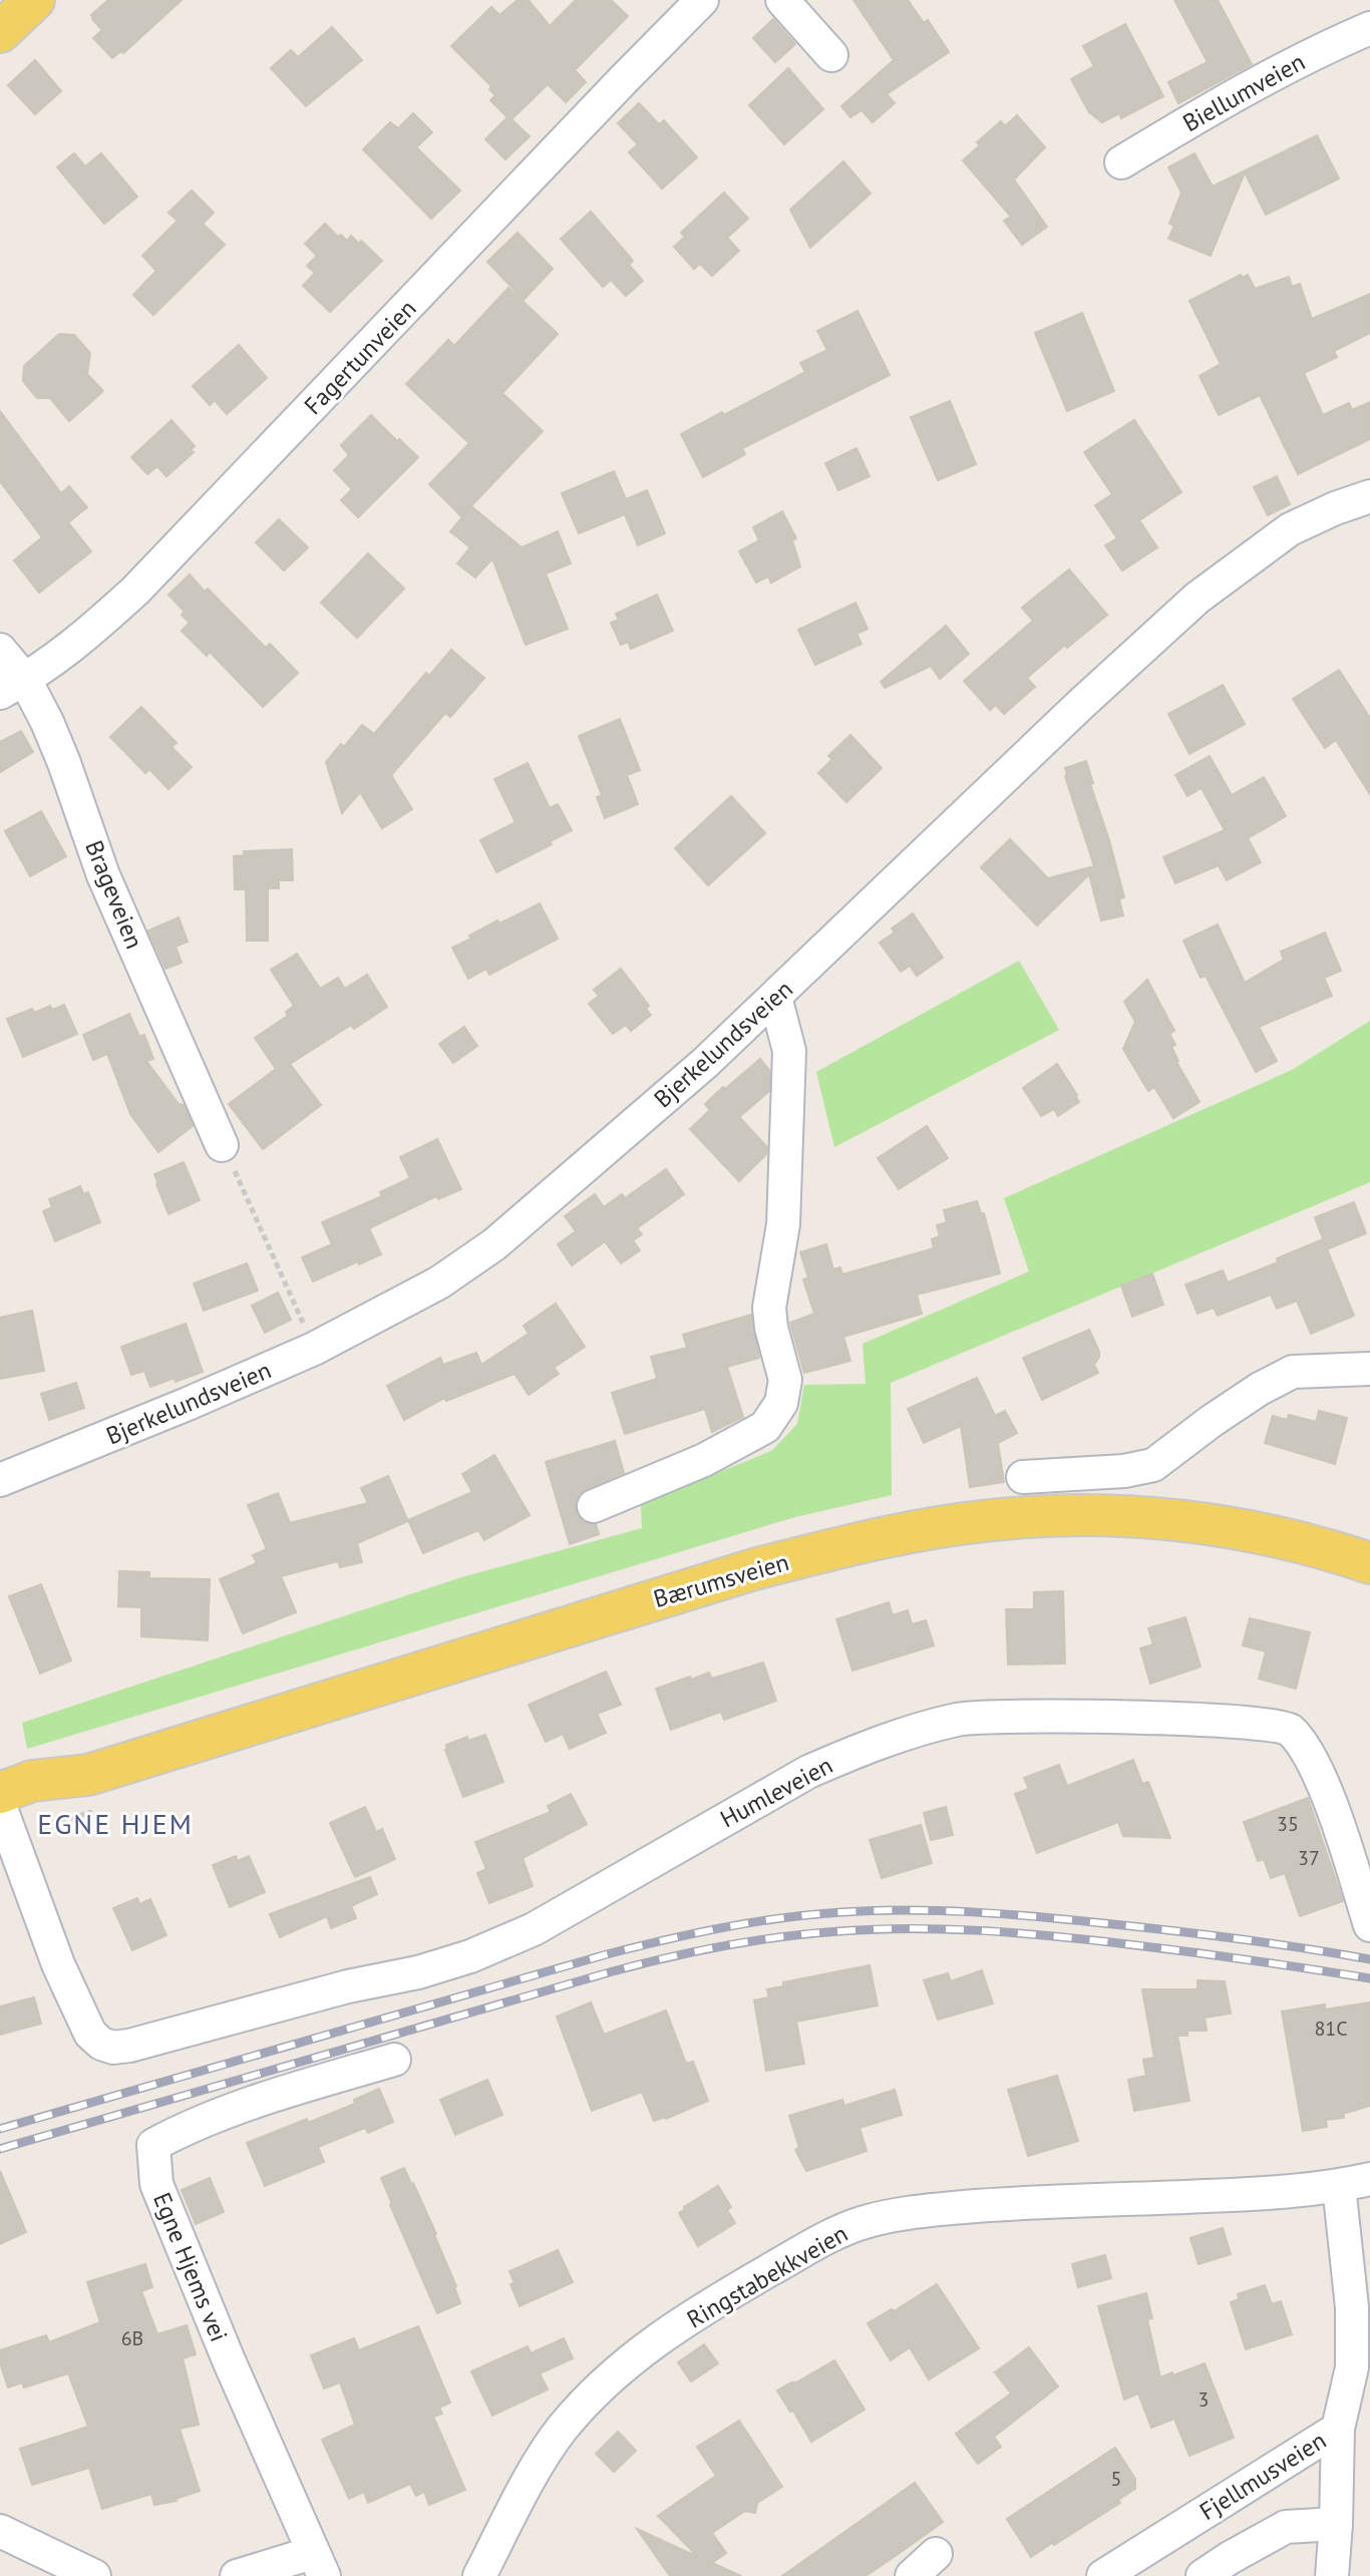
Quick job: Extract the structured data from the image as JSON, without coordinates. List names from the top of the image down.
{
  "streets": {
    "main road": ["Bærumsveien"],
    "street": [
      "Biellumveien",
      "Fagertunveien",
      "Brageveien",
      "Bjerkelundsveien",
      "Humleveien",
      "Egne Hjems vei",
      "Ringstabekkveien",
      "Fjellmusveien"
    ]
  },
  "crossings": [
    ["Fagertunveien", "Brageveien"],
    ["Bærumsveien", "Humleveien"],
    ["Ringstabekkveien", "Fjellmusveien"]
  ],
  "districts": ["EGNE HJEM"],
  "house_numbers": [
    "35",
    "37",
    "81C",
    "6B",
    "3",
    "5"
  ]
}
